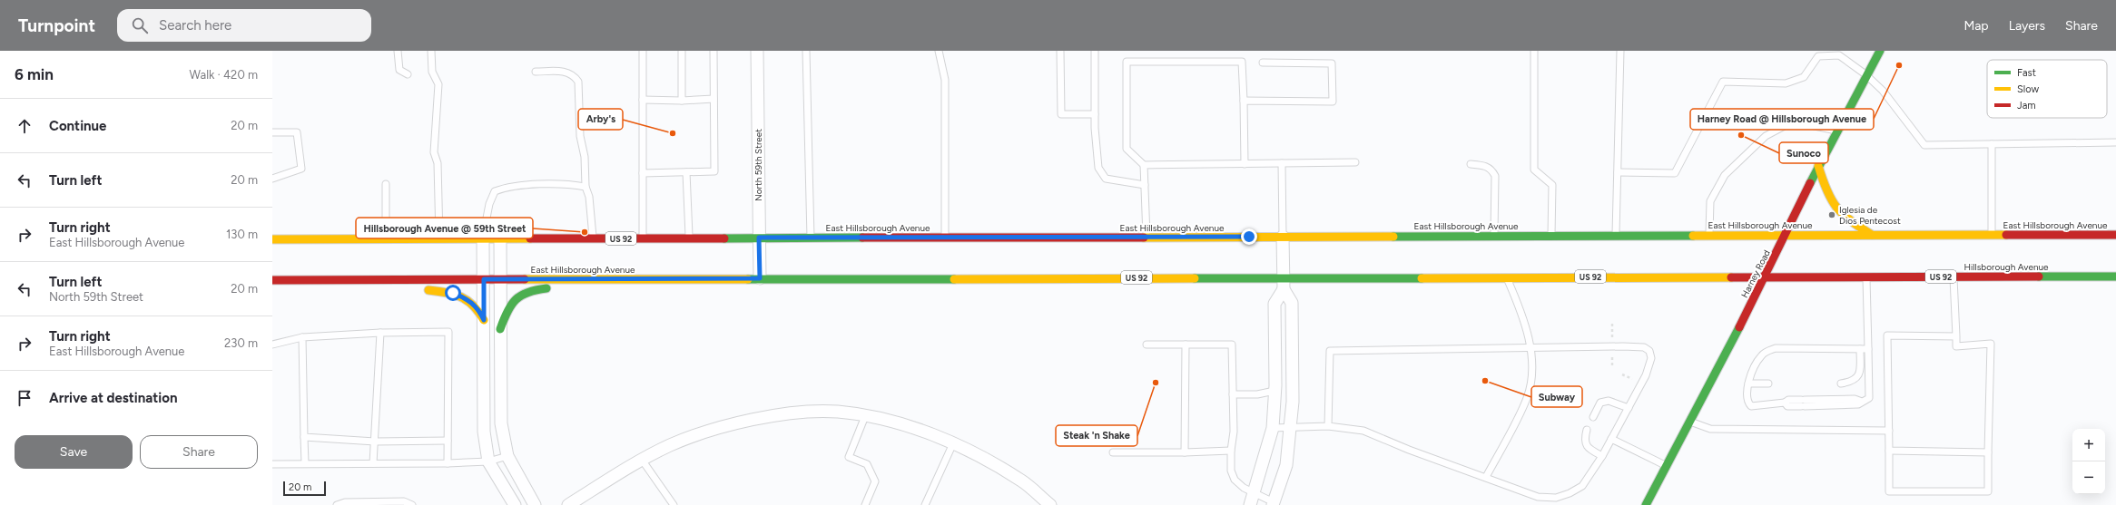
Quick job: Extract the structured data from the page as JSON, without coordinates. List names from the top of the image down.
{
  "streets": {
    "main road": [
      "East Hillsborough Avenue",
      "US 92",
      "Hillsborough Avenue",
      "Harney Road"
    ],
    "street": ["North 59th Street"]
  },
  "crossings": [
    ["North 59th Street", "East Hillsborough Avenue"],
    ["East Hillsborough Avenue", "Hillsborough Avenue"],
    ["East Hillsborough Avenue", "Harney Road"],
    ["Hillsborough Avenue", "Harney Road"]
  ],
  "places": [
    "Harney Road @ Hillsborough Avenue",
    "Arby's",
    "Sunoco",
    "Iglesia de Dios Pentecost",
    "Hillsborough Avenue @ 59th Street",
    "Subway",
    "Steak 'n Shake"
  ],
  "legend": ["Fast", "Slow", "Jam"],
  "scale_bar": "20 m",
  "page": {
    "header": "Turnpoint",
    "search": "Search here",
    "nav": ["Map", "Layers", "Share"],
    "heading": ["6 min", "Walk · 420 m"],
    "list": [
      ["Continue", "20 m"],
      ["Turn left", "20 m"],
      ["Turn right", "East Hillsborough Avenue", "130 m"],
      ["Turn left", "North 59th Street", "20 m"],
      ["Turn right", "East Hillsborough Avenue", "230 m"],
      "Arrive at destination"
    ],
    "buttons": ["Save", "Share"],
    "map_buttons": ["+", "−"],
    "scale": "20 m"
  }
}
